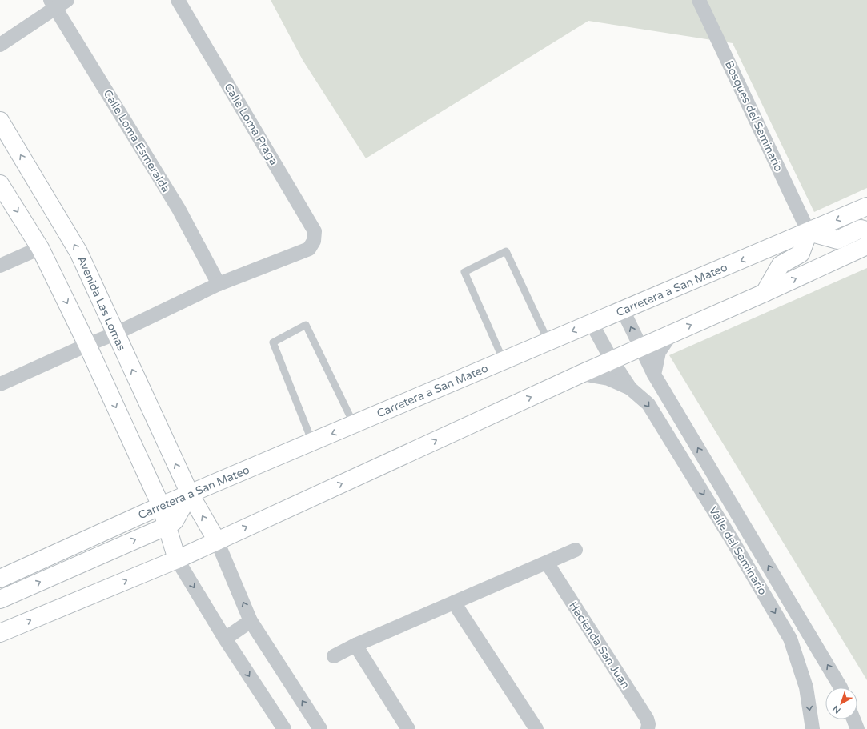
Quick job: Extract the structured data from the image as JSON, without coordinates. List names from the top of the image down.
{
  "streets": {
    "main road": ["Carretera a San Mateo", "Avenida Las Lomas"],
    "street": [
      "Bosques del Seminario",
      "Calle Loma Praga",
      "Calle Loma Esmeralda",
      "Valle del Seminario",
      "Hacienda San Juan"
    ]
  },
  "crossings": [
    ["Bosques del Seminario", "Carretera a San Mateo"],
    ["Calle Loma Praga", "Calle Loma Esmeralda"],
    ["Carretera a San Mateo", "Avenida Las Lomas"],
    ["Carretera a San Mateo", "Valle del Seminario"]
  ],
  "north": "bottom left"
}
